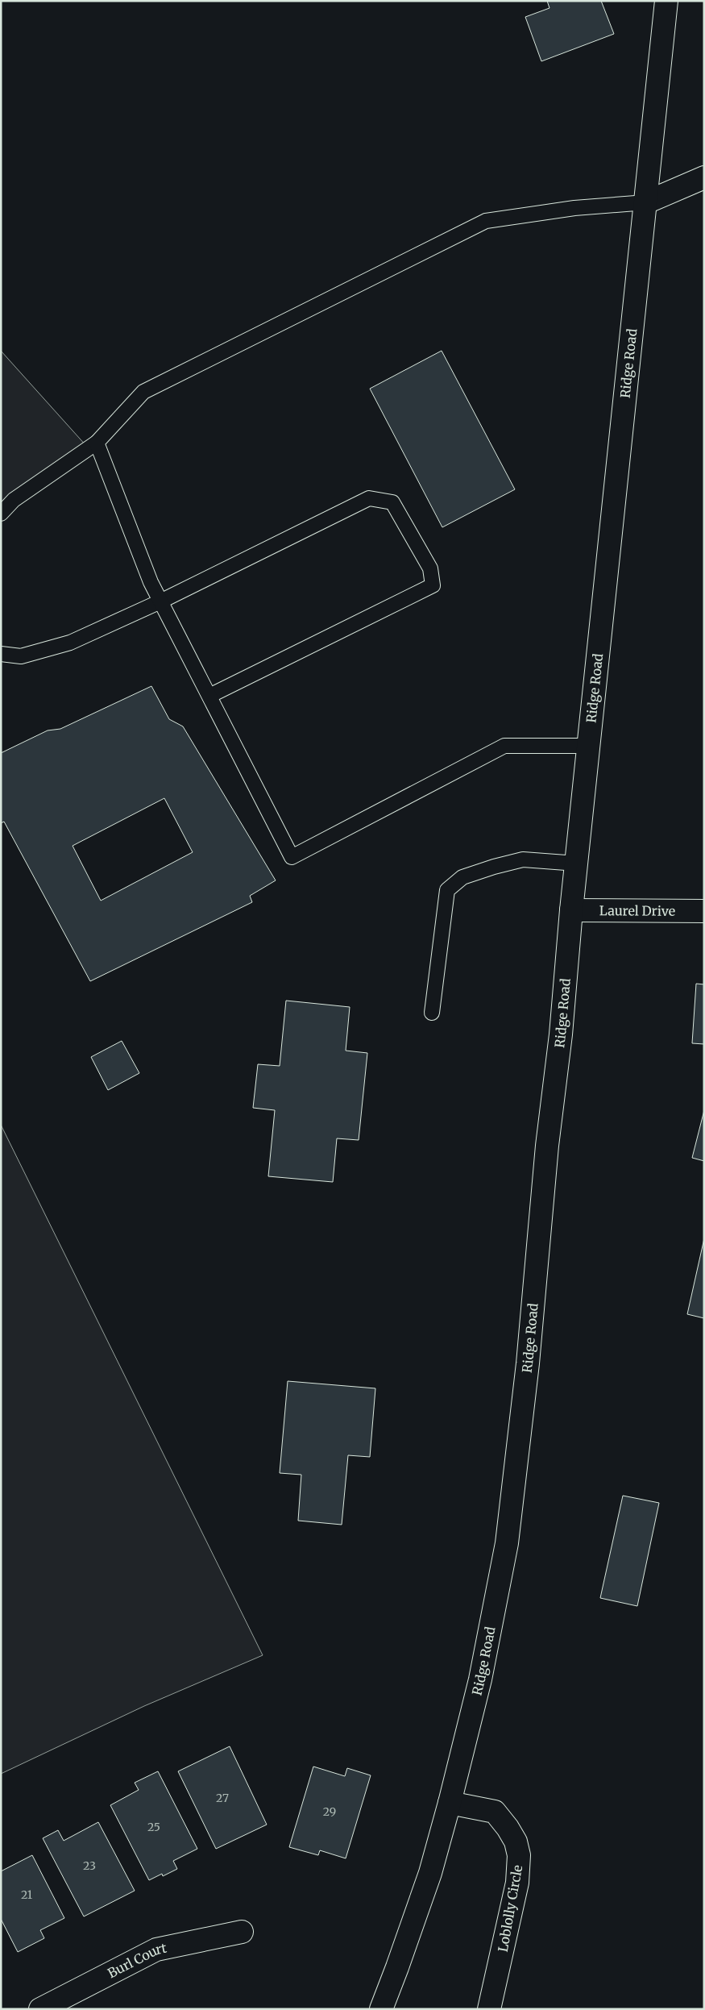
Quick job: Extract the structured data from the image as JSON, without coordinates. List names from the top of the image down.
{
  "streets": {
    "street": [
      "Ridge Road",
      "Laurel Drive",
      "Loblolly Circle",
      "Burl Court"
    ]
  },
  "crossings": [
    ["Ridge Road", "Laurel Drive"],
    ["Ridge Road", "Loblolly Circle"]
  ],
  "house_numbers": [
    "27",
    "29",
    "25",
    "23",
    "21"
  ]
}
